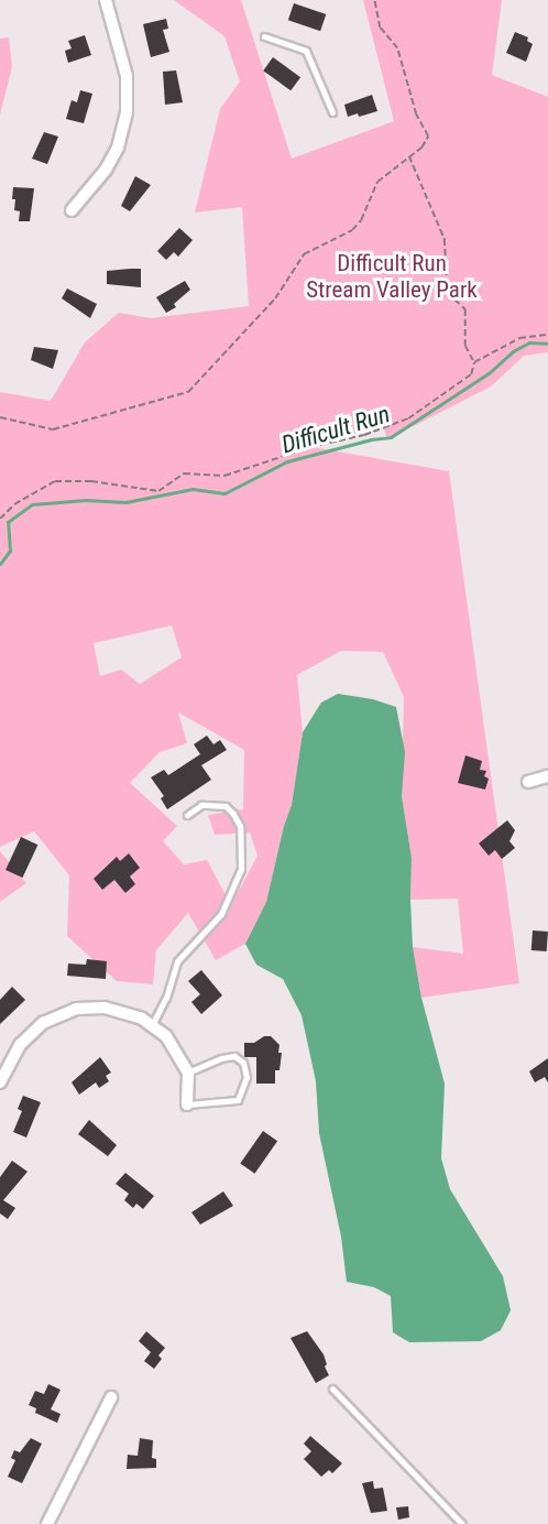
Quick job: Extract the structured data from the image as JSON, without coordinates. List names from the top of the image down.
{
  "water": ["Difficult Run"],
  "parks": ["Difficult Run Stream Valley Park"]
}
